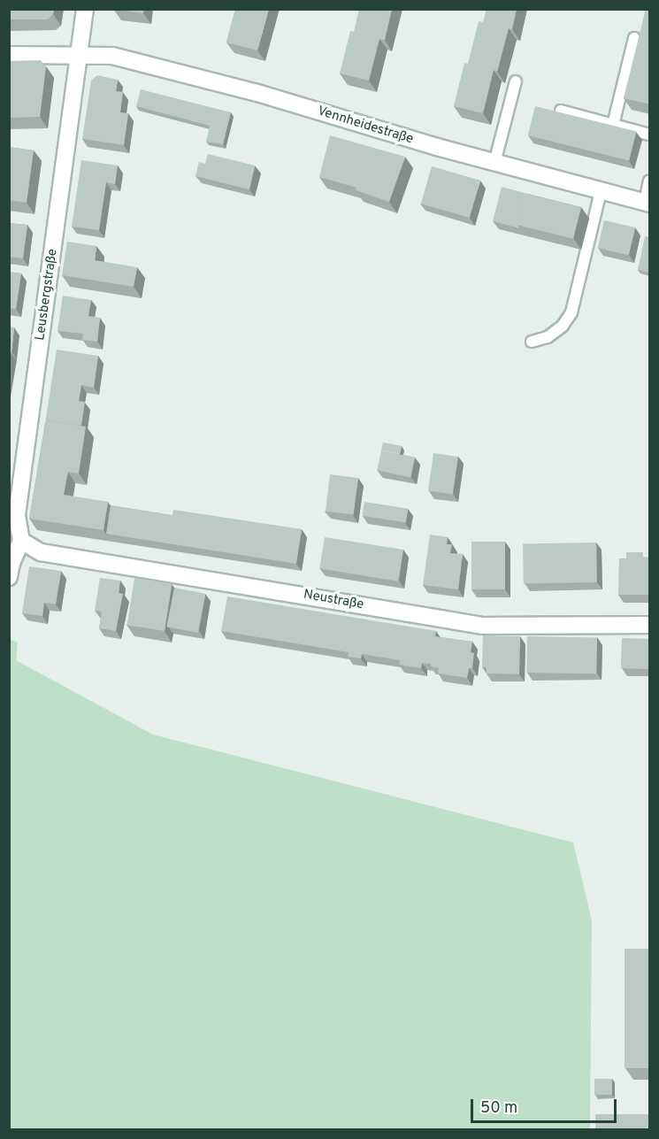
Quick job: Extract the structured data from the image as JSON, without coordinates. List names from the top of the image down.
{
  "streets": {
    "street": ["Vennheidestraße", "Leusbergstraße", "Neustraße"]
  },
  "crossings": [
    ["Vennheidestraße", "Leusbergstraße"],
    ["Leusbergstraße", "Neustraße"]
  ],
  "scale_bar": "50 m"
}
